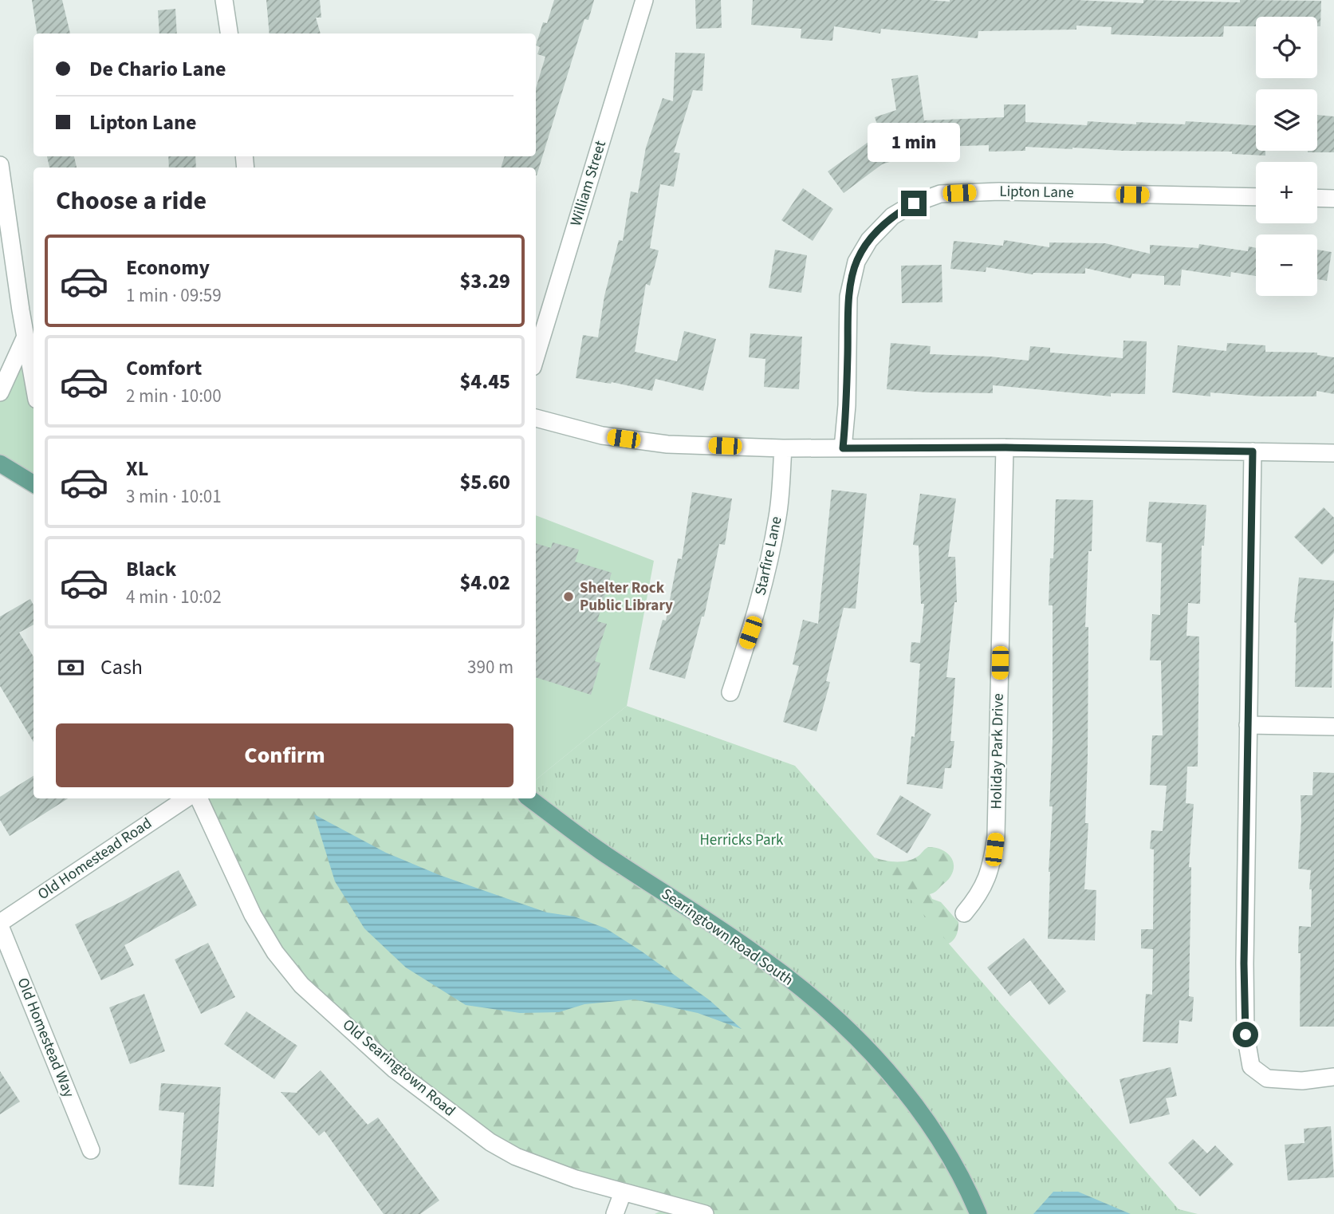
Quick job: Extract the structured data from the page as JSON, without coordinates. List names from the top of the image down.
{
  "streets": {
    "main road": ["Searingtown Road South"],
    "street": [
      "William Street",
      "Lipton Lane",
      "Starfire Lane",
      "Holiday Park Drive",
      "Old Homestead Road",
      "Old Homestead Way",
      "Old Searingtown Road"
    ]
  },
  "crossings": [
    ["Old Homestead Road", "Old Homestead Way"]
  ],
  "parks": ["Herricks Park"],
  "places": ["Shelter Rock Public Library"],
  "page": {
    "map_buttons": ["+", "−"],
    "banner": ["De Chario Lane", "Lipton Lane"],
    "bubble": "1 min",
    "heading": "Choose a ride",
    "list": [
      {
        "name": "Economy",
        "note": "1 min · 09:59",
        "value": "$3.29"
      },
      {
        "name": "Comfort",
        "note": "2 min · 10:00",
        "value": "$4.45"
      },
      {
        "name": "XL",
        "note": "3 min · 10:01",
        "value": "$5.60"
      },
      {
        "name": "Black",
        "note": "4 min · 10:02",
        "value": "$4.02"
      }
    ],
    "pay": ["Cash", "390 m"],
    "buttons": "Confirm"
  }
}
